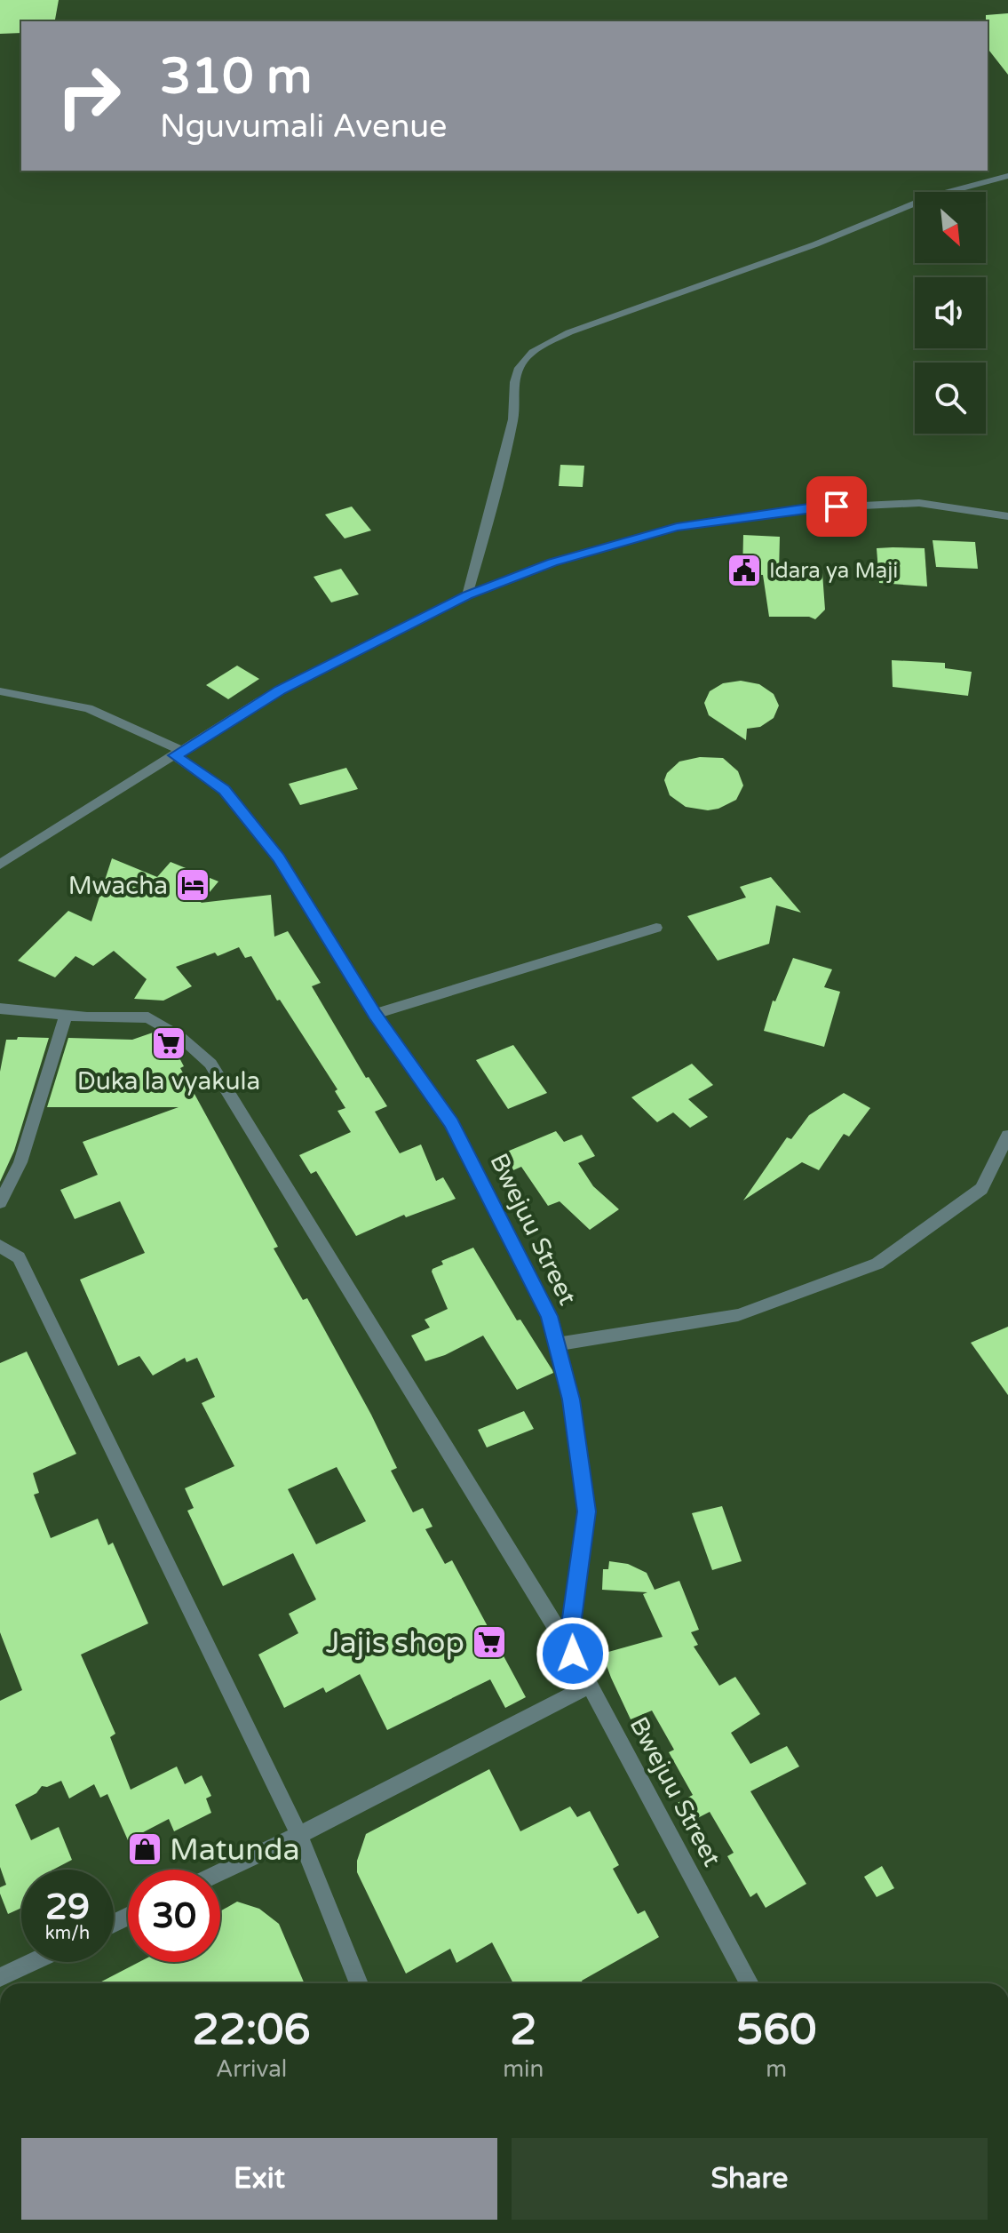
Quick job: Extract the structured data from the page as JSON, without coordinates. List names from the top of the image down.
{
  "streets": {
    "street": ["Bwejuu Street"]
  },
  "places": {
    "public building": ["Idara ya Maji"],
    "hotel": ["Mwacha"],
    "supermarket": ["Duka la vyakula", "Jajis shop"],
    "shop": ["Matunda"]
  },
  "north": "bottom right",
  "page": {
    "turn": ["310 m", "Nguvumali Avenue"],
    "speed": "29 km/h",
    "limit": "30",
    "eta": [
      "22:06",
      "Arrival",
      "2",
      "min",
      "560",
      "m"
    ],
    "buttons": ["Exit", "Share"]
  }
}
